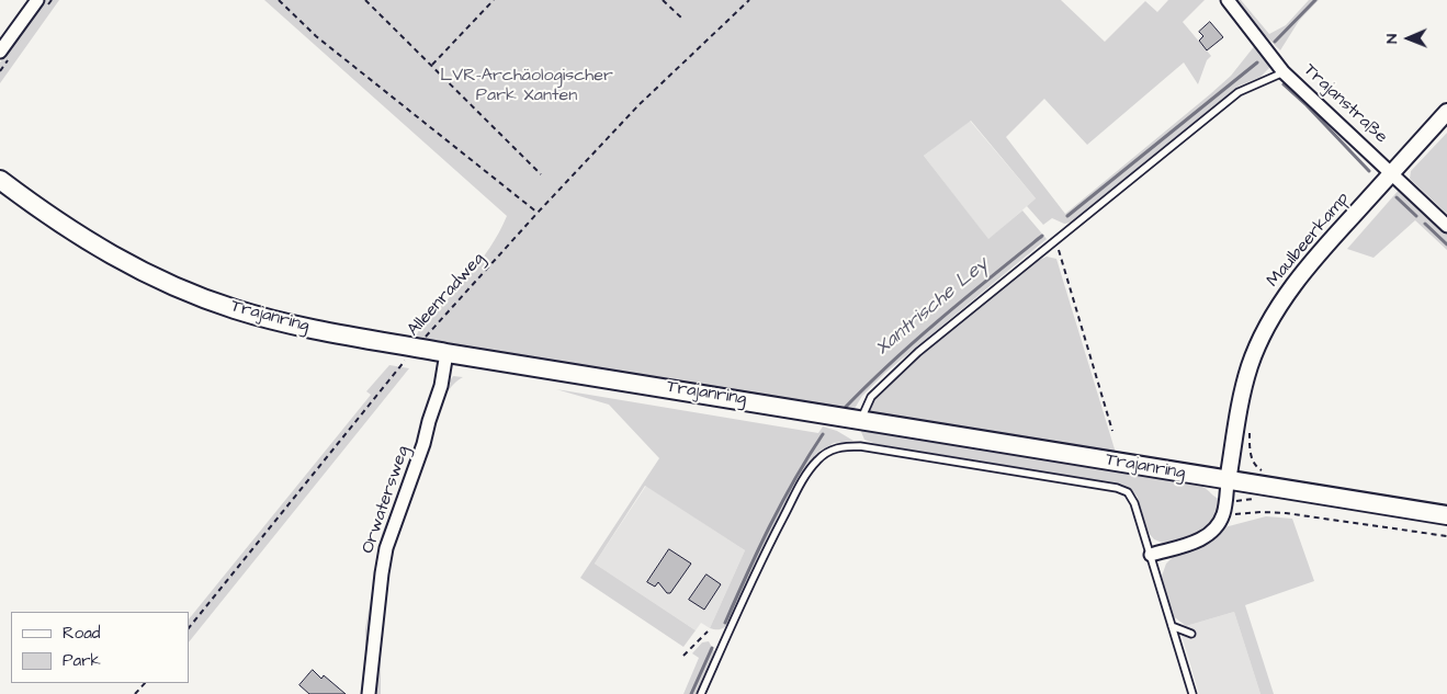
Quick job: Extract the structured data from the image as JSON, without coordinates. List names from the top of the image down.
{
  "streets": {
    "main road": ["Trajanring"],
    "street": ["Trajanstraße", "Maulbeerkamp", "Orwatersweg"],
    "path": ["Alleenradweg"]
  },
  "crossings": [
    ["Trajanstraße", "Maulbeerkamp"],
    ["Maulbeerkamp", "Trajanring"],
    ["Alleenradweg", "Trajanring"],
    ["Trajanring", "Orwatersweg"]
  ],
  "water": ["Xantrische Ley"],
  "parks": ["LVR-Archäologischer Park Xanten"],
  "legend": ["Road", "Park"],
  "north": "left"
}
